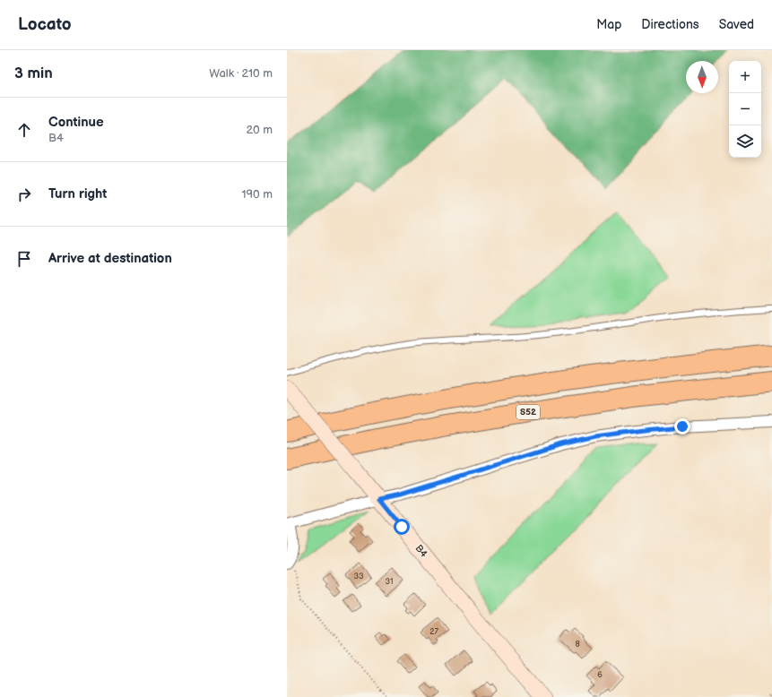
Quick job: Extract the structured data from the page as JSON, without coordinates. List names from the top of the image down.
{
  "streets": {
    "highway": ["S52"],
    "street": ["B4"]
  },
  "house_numbers": [
    "33",
    "31",
    "27",
    "8",
    "6"
  ],
  "north": "bottom",
  "page": {
    "header": "Locato",
    "nav": ["Map", "Directions", "Saved"],
    "heading": ["3 min", "Walk · 210 m"],
    "map_buttons": ["+", "−"],
    "list": [
      ["Continue", "B4", "20 m"],
      ["Turn right", "190 m"],
      "Arrive at destination"
    ]
  }
}
